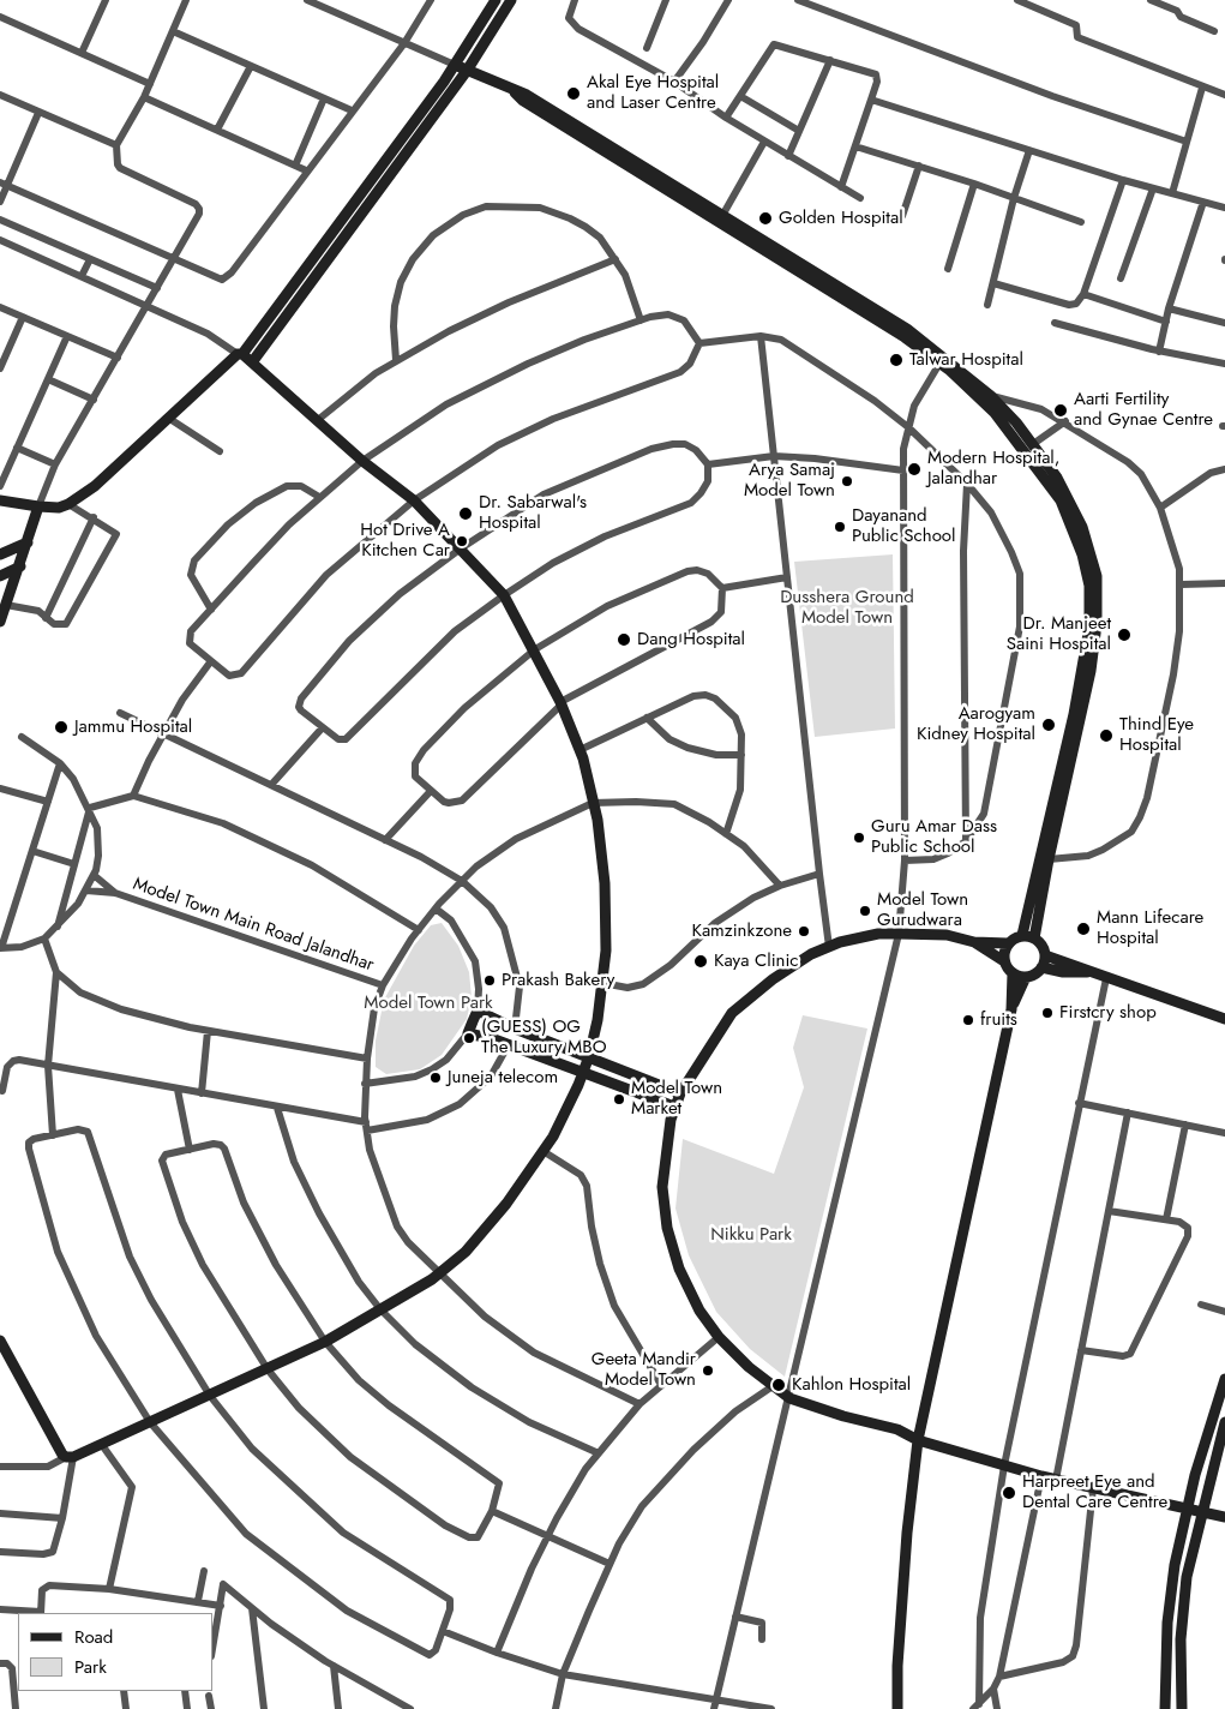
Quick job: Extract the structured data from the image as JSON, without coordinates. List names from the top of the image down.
{
  "streets": {
    "street": ["Model Town Main Road Jalandhar"]
  },
  "parks": ["Dusshera Ground Model Town", "Model Town Park", "Nikku Park"],
  "places": [
    "Akal Eye Hospital and Laser Centre",
    "Golden Hospital",
    "Talwar Hospital",
    "Aarti Fertility and Gynae Centre",
    "Modern Hospital, Jalandhar",
    "Arya Samaj Model Town",
    "Dr. Sabarwal's Hospital",
    "Dayanand Public School",
    "Hot Drive A Kitchen Car",
    "Dr. Manjeet Saini Hospital",
    "Dang Hospital",
    "Aarogyam Kidney Hospital",
    "Jammu Hospital",
    "Thind Eye Hospital",
    "Guru Amar Dass Public School",
    "Model Town Gurudwara",
    "Mann Lifecare Hospital",
    "Kamzinkzone",
    "Kaya Clinic",
    "Prakash Bakery",
    "Firstcry shop",
    "fruits",
    "(GUESS) OG The Luxury MBO",
    "Juneja telecom",
    "Model Town Market",
    "Geeta Mandir Model Town",
    "Kahlon Hospital",
    "Harpreet Eye and Dental Care Centre"
  ],
  "legend": ["Road", "Park"]
}
